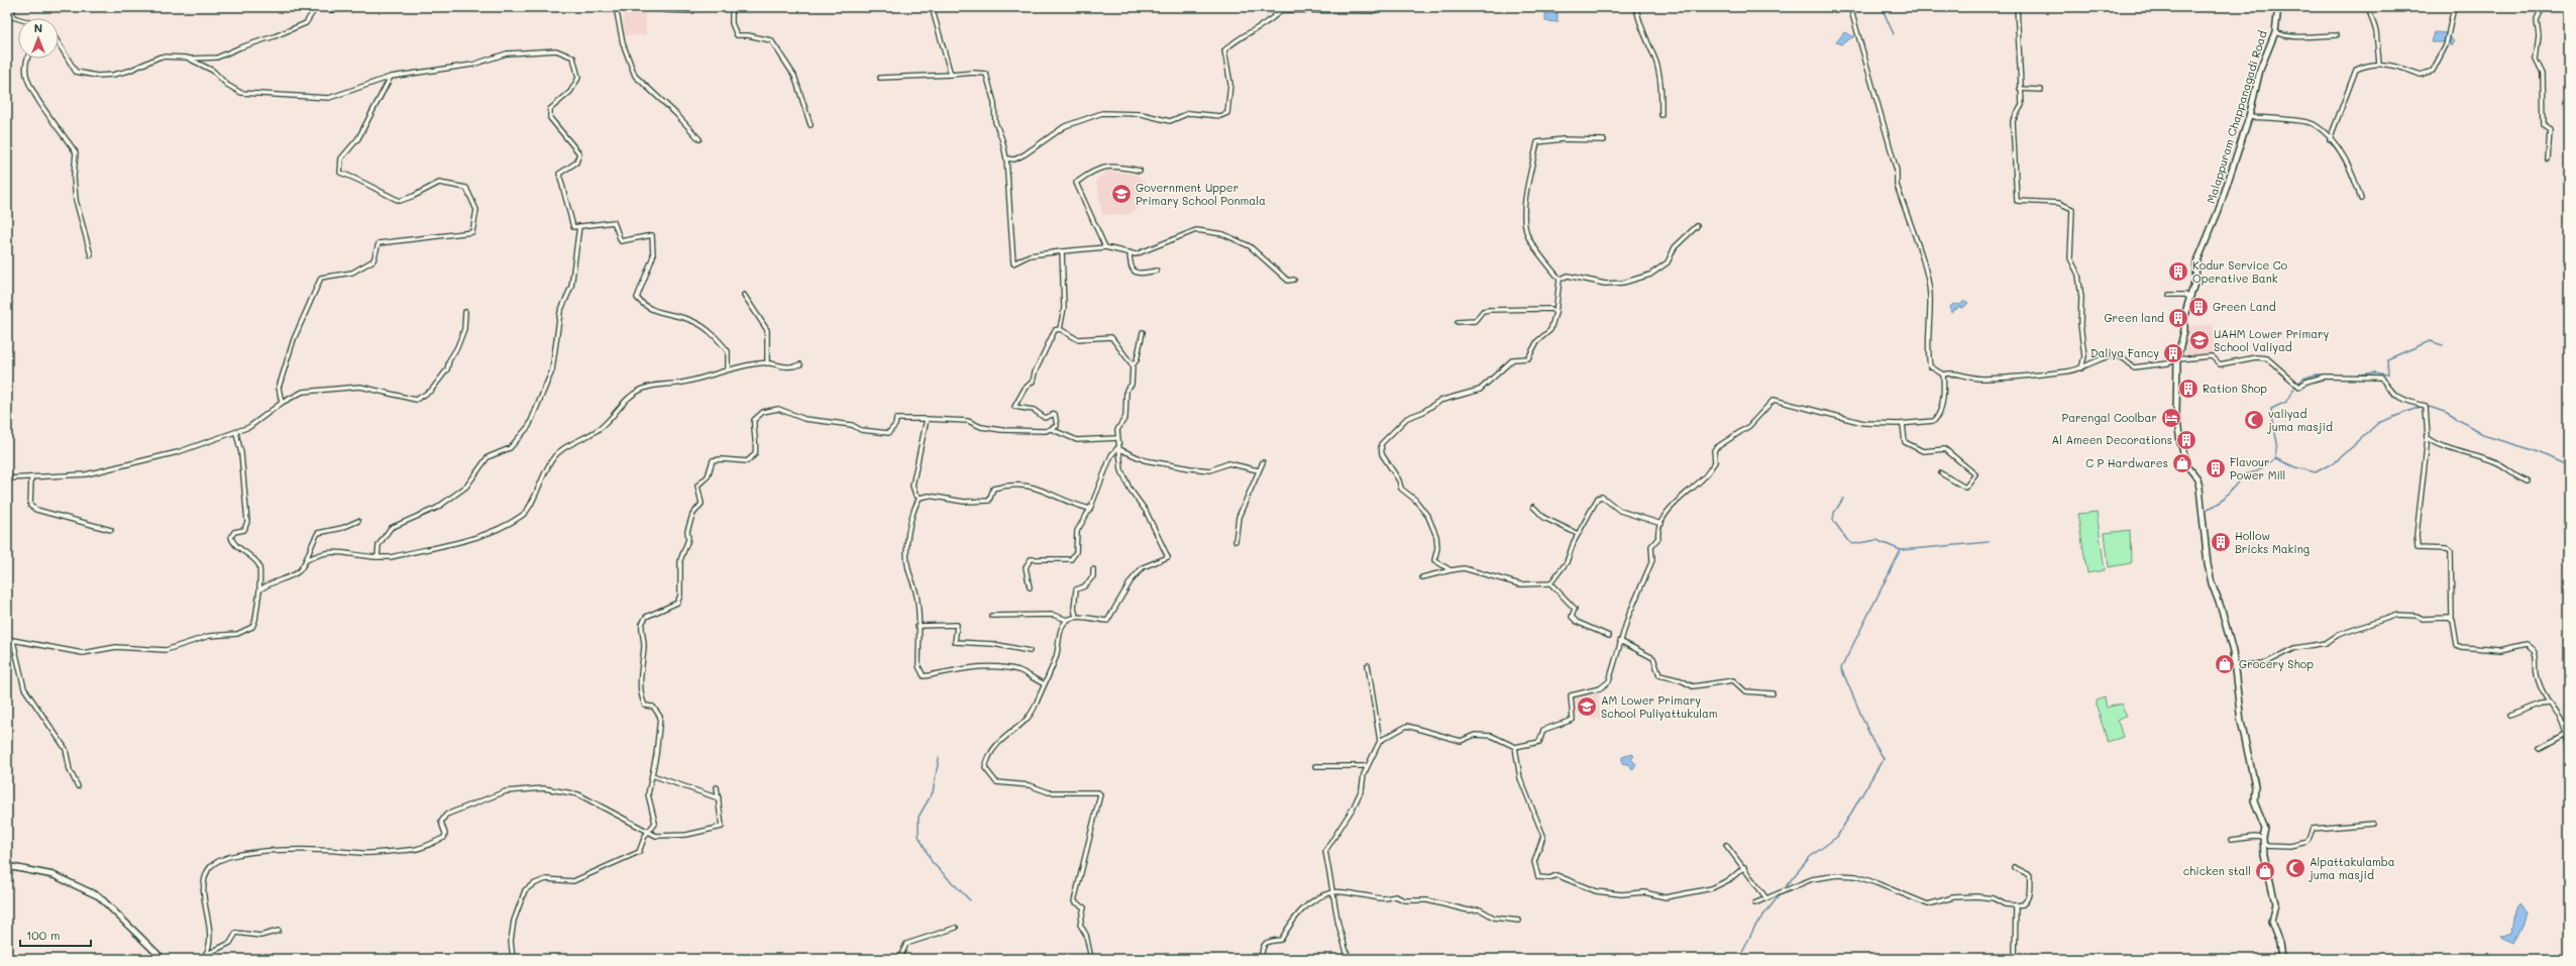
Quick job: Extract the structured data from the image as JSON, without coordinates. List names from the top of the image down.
{
  "streets": {
    "street": ["Malappuram Chappanagadi Road"]
  },
  "places": {
    "school or university": ["Government Upper Primary School Ponmala", "UAHM Lower Primary School Valiyad", "AM Lower Primary School Puliyattukulam"],
    "building": [
      "Kodur Service Co Operative Bank",
      "Green Land",
      "Green land",
      "Daliya Fancy",
      "Ration Shop",
      "Al Ameen Decorations",
      "Flavour Power Mill",
      "Hollow Bricks Making"
    ],
    "hotel": ["Parengal Coolbar"],
    "mosque": ["valiyad juma masjid", "Alpattakulamba juma masjid"],
    "shop": ["C P Hardwares", "Grocery Shop", "chicken stall"]
  },
  "scale_bar": "100 m",
  "north": "top"
}
